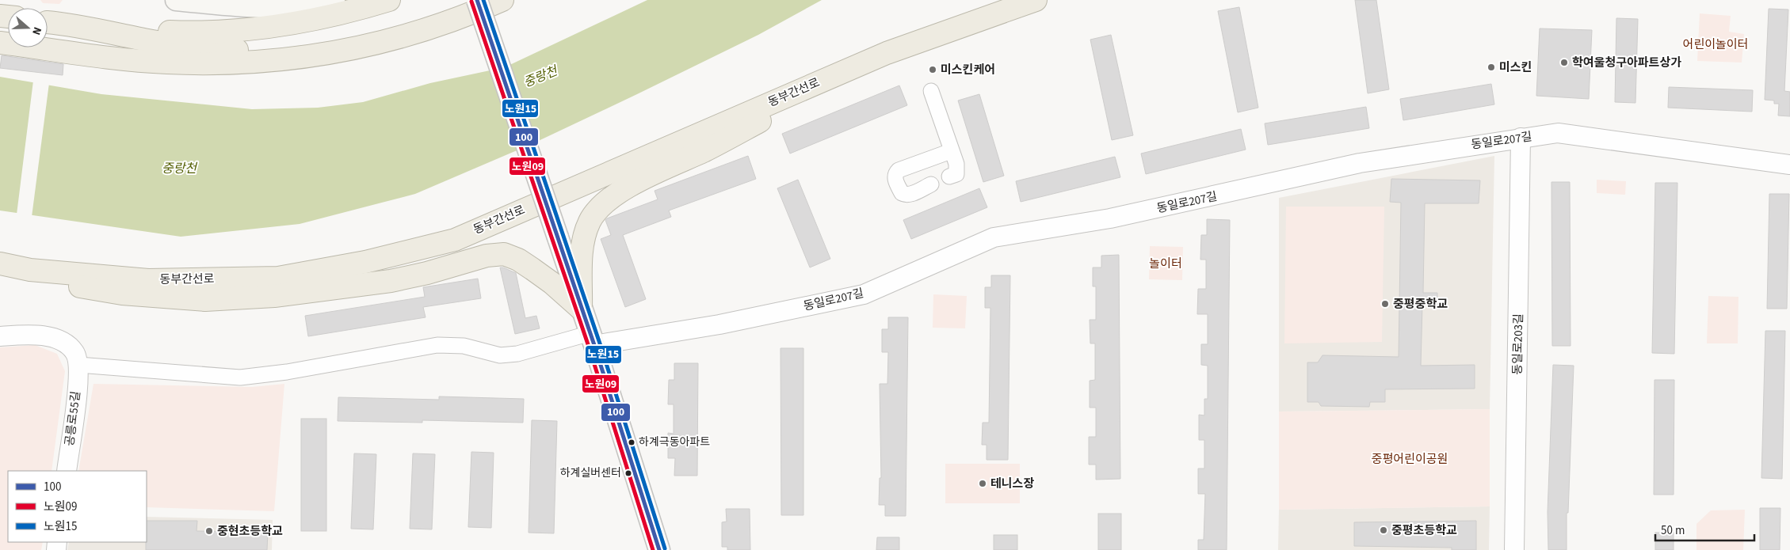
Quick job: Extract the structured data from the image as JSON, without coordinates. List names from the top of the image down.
{
  "streets": {
    "highway": ["동부간선로"],
    "street": ["동일로207길", "동일로203길", "공릉로55길"]
  },
  "crossings": [
    ["동일로207길", "동일로203길"]
  ],
  "water": ["중랑천"],
  "parks": ["어린이놀이터", "놀이터", "중평어린이공원"],
  "places": [
    "학여울청구아파트상가",
    "미스킨",
    "미스킨케어",
    "중평중학교",
    "하계극동아파트",
    "하계실버센터",
    "테니스장",
    "중평초등학교",
    "중현초등학교"
  ],
  "lines": ["transit line 100", "transit line 노원15", "transit line 노원09"],
  "legend": ["100", "노원09", "노원15"],
  "scale_bar": "50 m",
  "north": "right"
}
